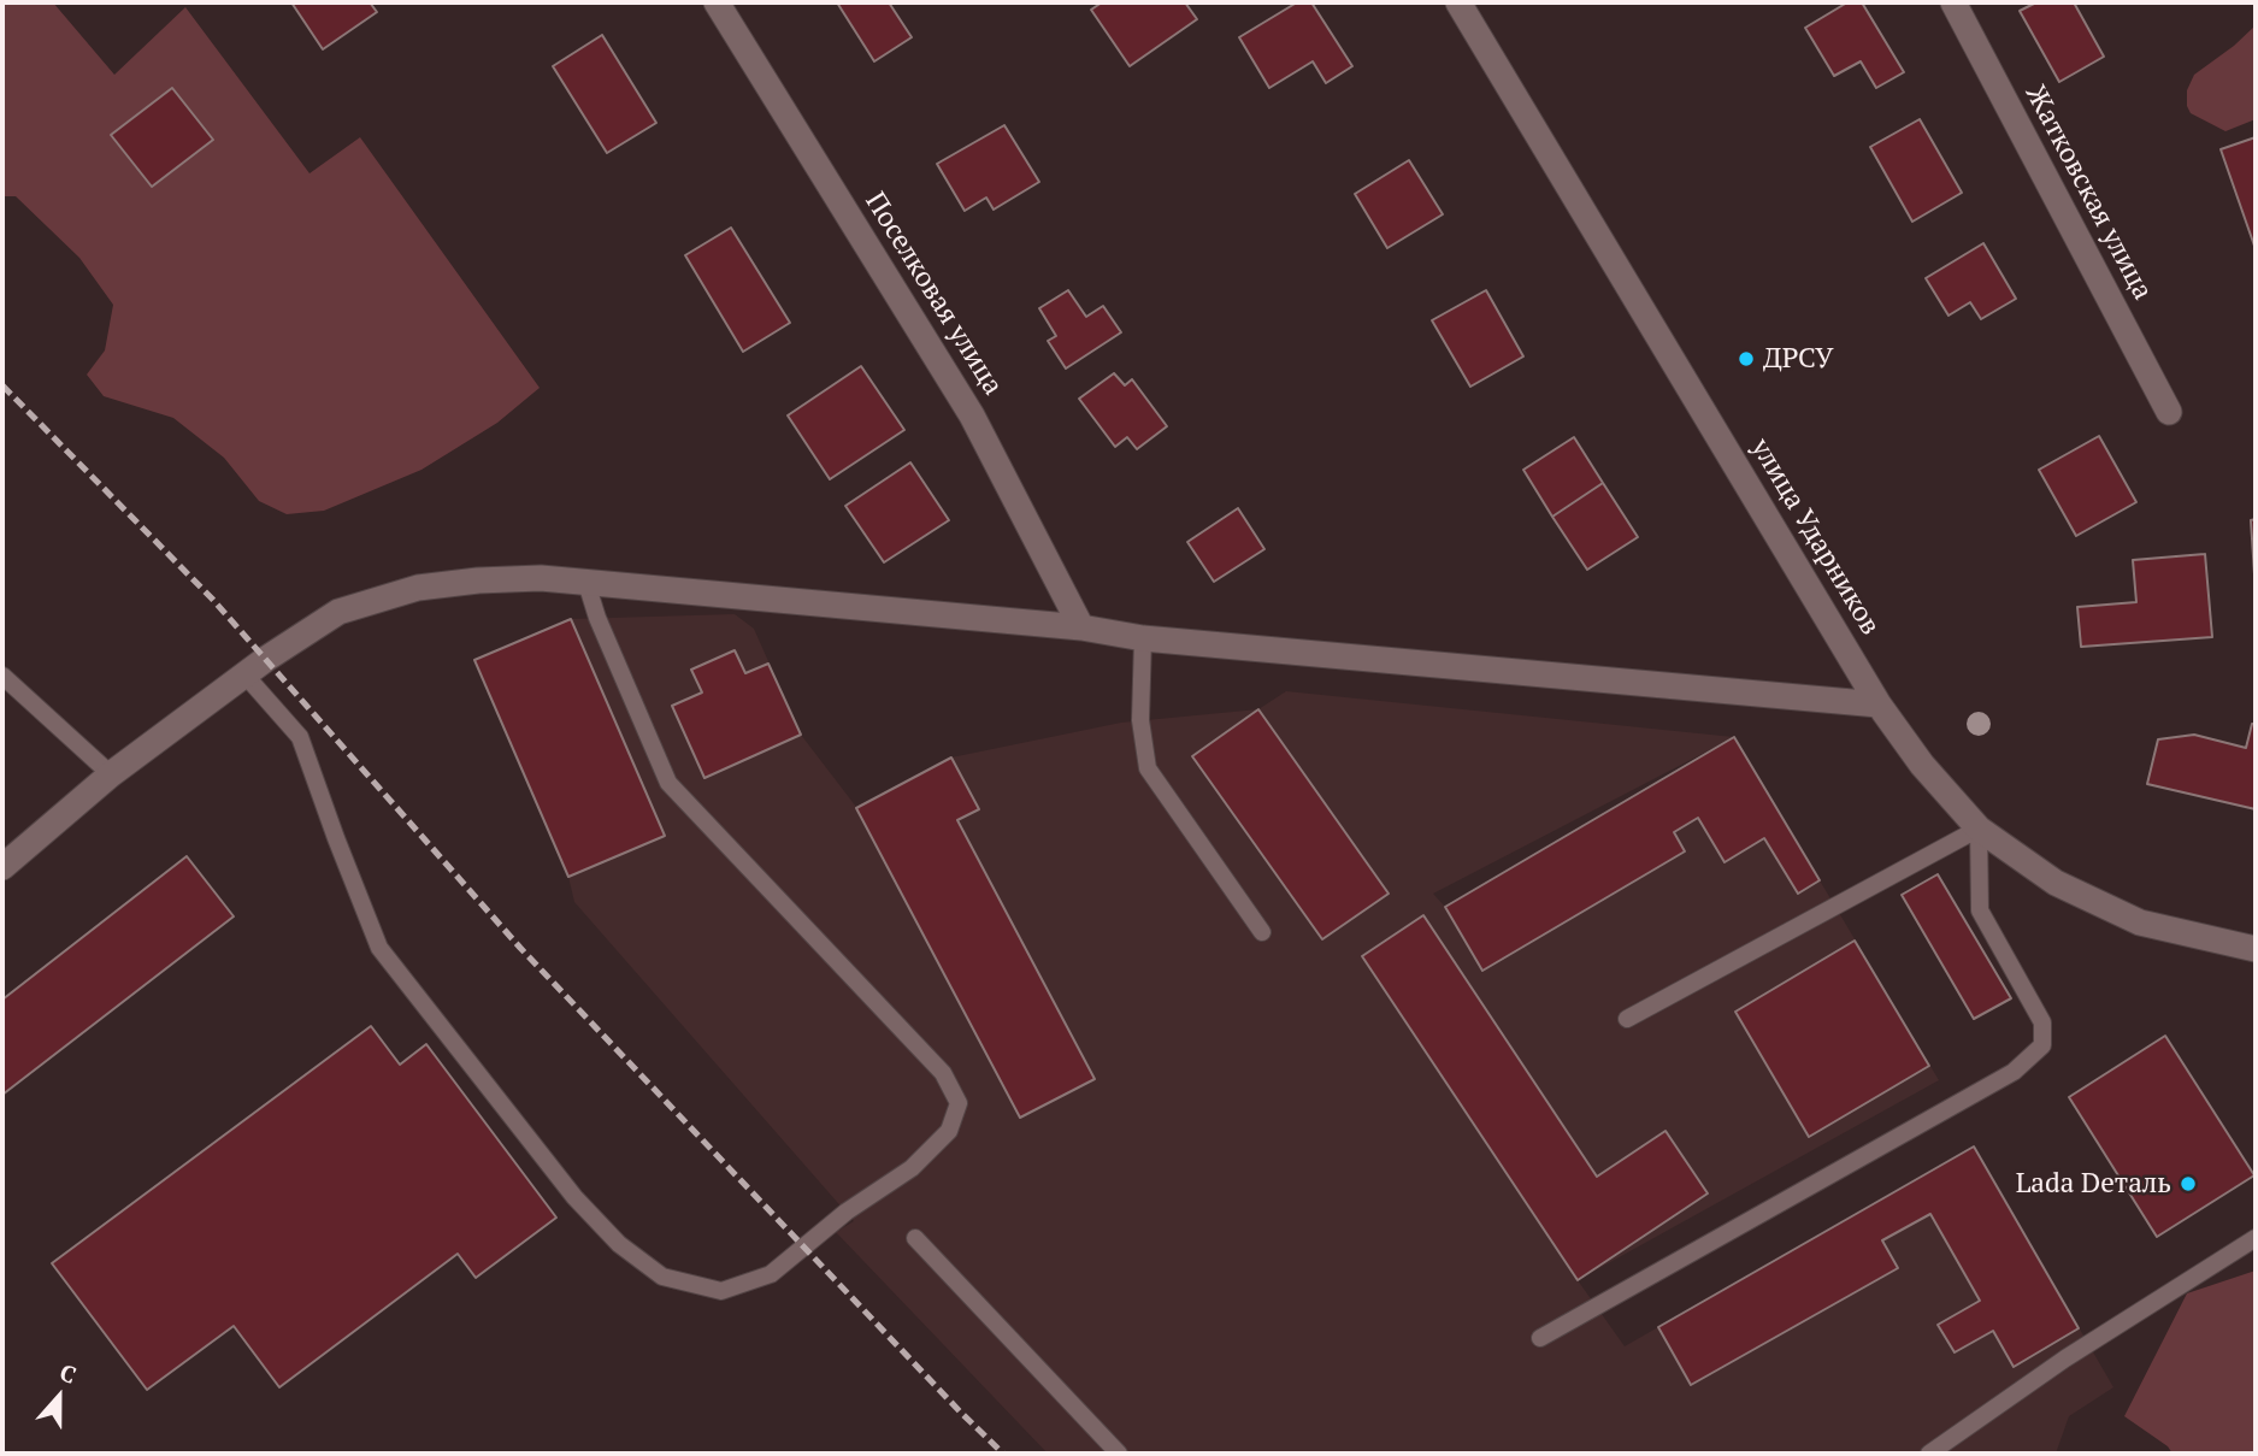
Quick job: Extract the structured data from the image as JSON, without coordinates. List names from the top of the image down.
{
  "streets": {
    "street": ["Жатковская улица", "Поселковая улица", "улица Ударников"]
  },
  "places": ["ДРСУ", "Lada Dеталь"],
  "north": "top"
}
